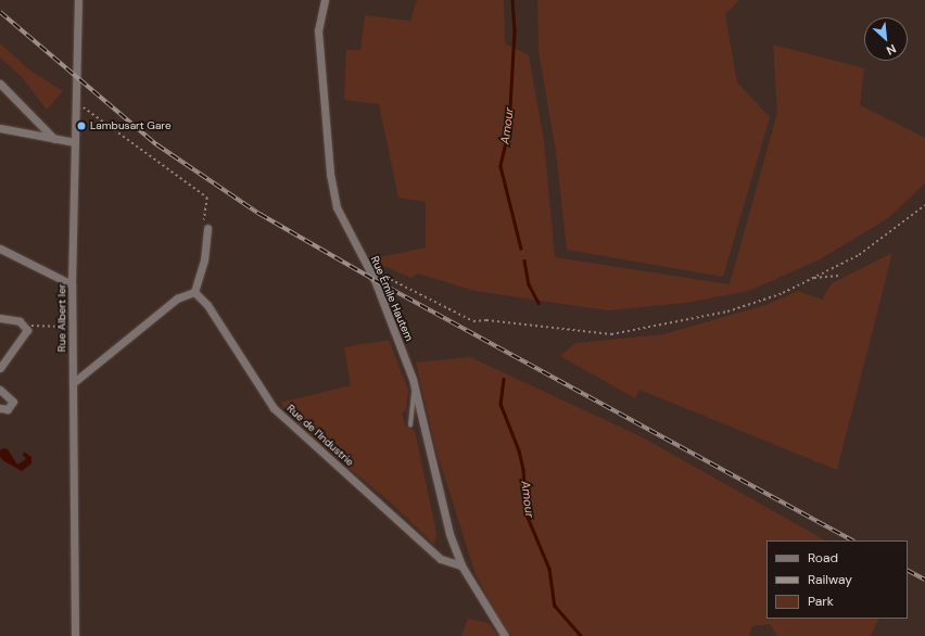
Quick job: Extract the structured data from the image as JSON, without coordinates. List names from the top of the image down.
{
  "streets": {
    "street": ["Rue Émile Hautem", "Rue Albert Ier", "Rue de l'Industrie"]
  },
  "crossings": [
    ["Rue Émile Hautem", "Rue de l'Industrie"]
  ],
  "water": ["Amour"],
  "places": ["Lambusart Gare"],
  "legend": ["Road", "Railway", "Park"],
  "north": "bottom right"
}
